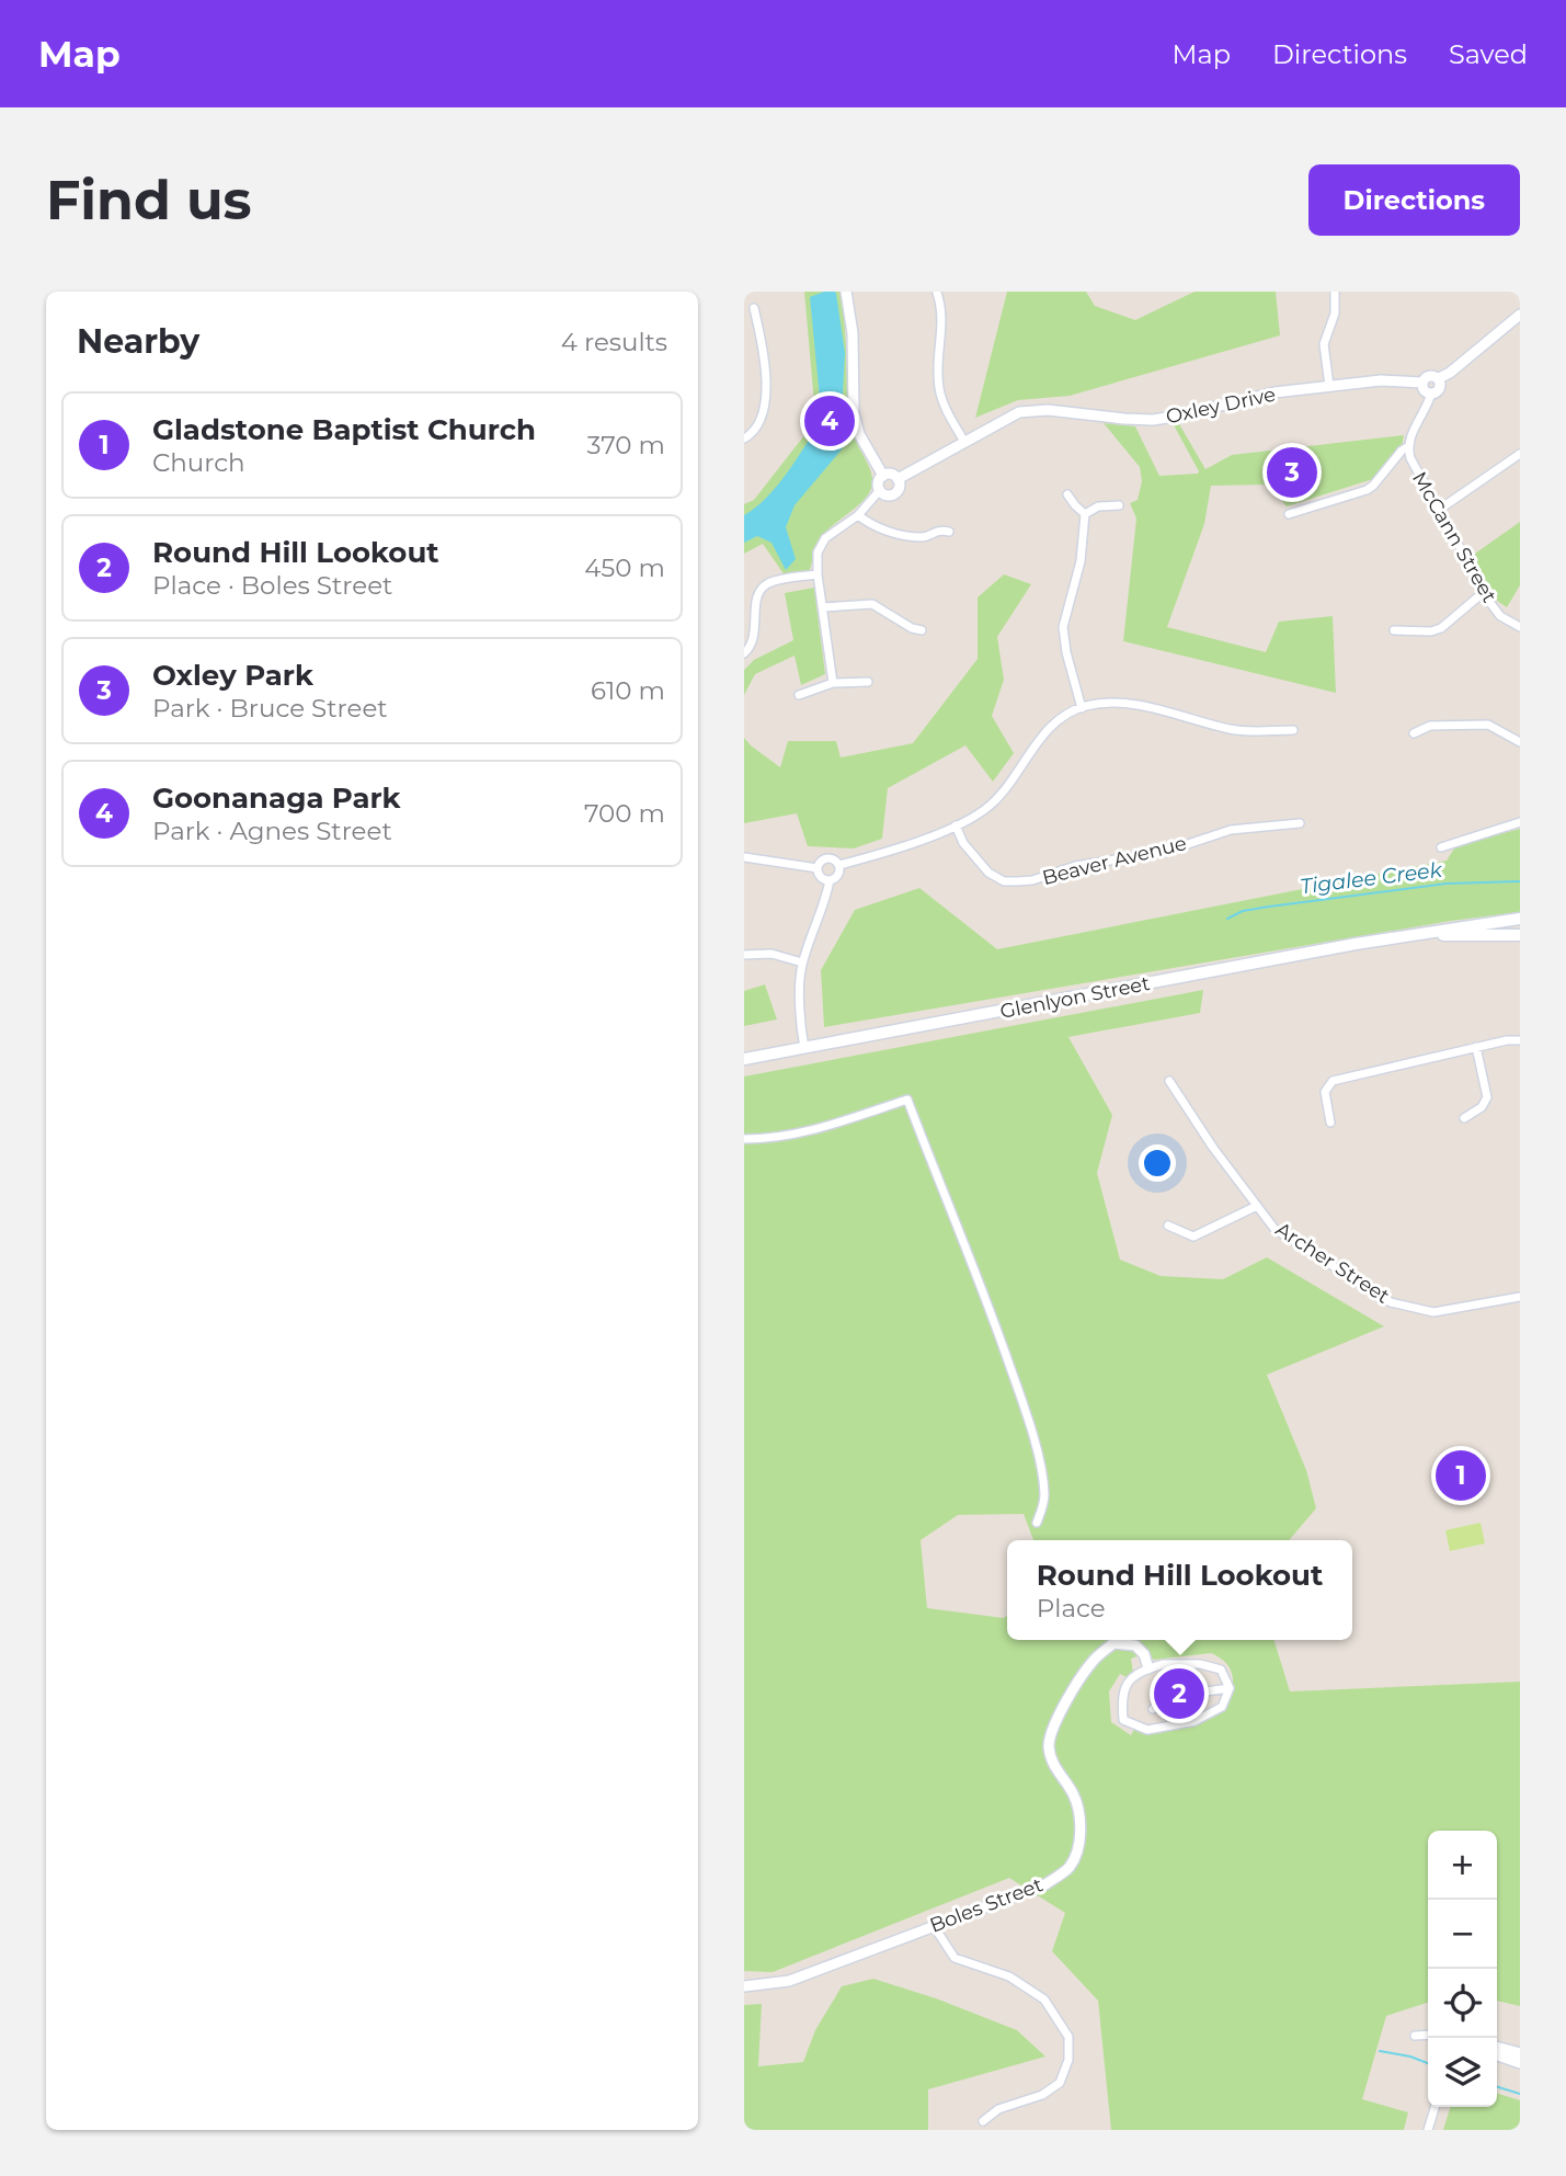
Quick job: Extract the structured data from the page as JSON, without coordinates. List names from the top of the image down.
{
  "streets": {
    "main road": ["Glenlyon Street"],
    "street": [
      "Oxley Drive",
      "McCann Street",
      "Beaver Avenue",
      "Archer Street",
      "Boles Street"
    ]
  },
  "crossings": [
    ["Oxley Drive", "McCann Street"]
  ],
  "water": ["Tigalee Creek"],
  "page": {
    "header": "Map",
    "nav": ["Map", "Directions", "Saved"],
    "buttons": "Directions",
    "title": "Find us",
    "heading": ["Nearby", "4 results"],
    "list": [
      {
        "mark": "1",
        "name": "Gladstone Baptist Church",
        "note": "Church",
        "value": "370 m"
      },
      {
        "mark": "2",
        "name": "Round Hill Lookout",
        "note": "Place · Boles Street",
        "value": "450 m"
      },
      {
        "mark": "3",
        "name": "Oxley Park",
        "note": "Park · Bruce Street",
        "value": "610 m"
      },
      {
        "mark": "4",
        "name": "Goonanaga Park",
        "note": "Park · Agnes Street",
        "value": "700 m"
      }
    ],
    "pins": [
      "4",
      "3",
      "1",
      "2"
    ],
    "popup": ["Round Hill Lookout", "Place"],
    "map_buttons": ["+", "−"]
  }
}
